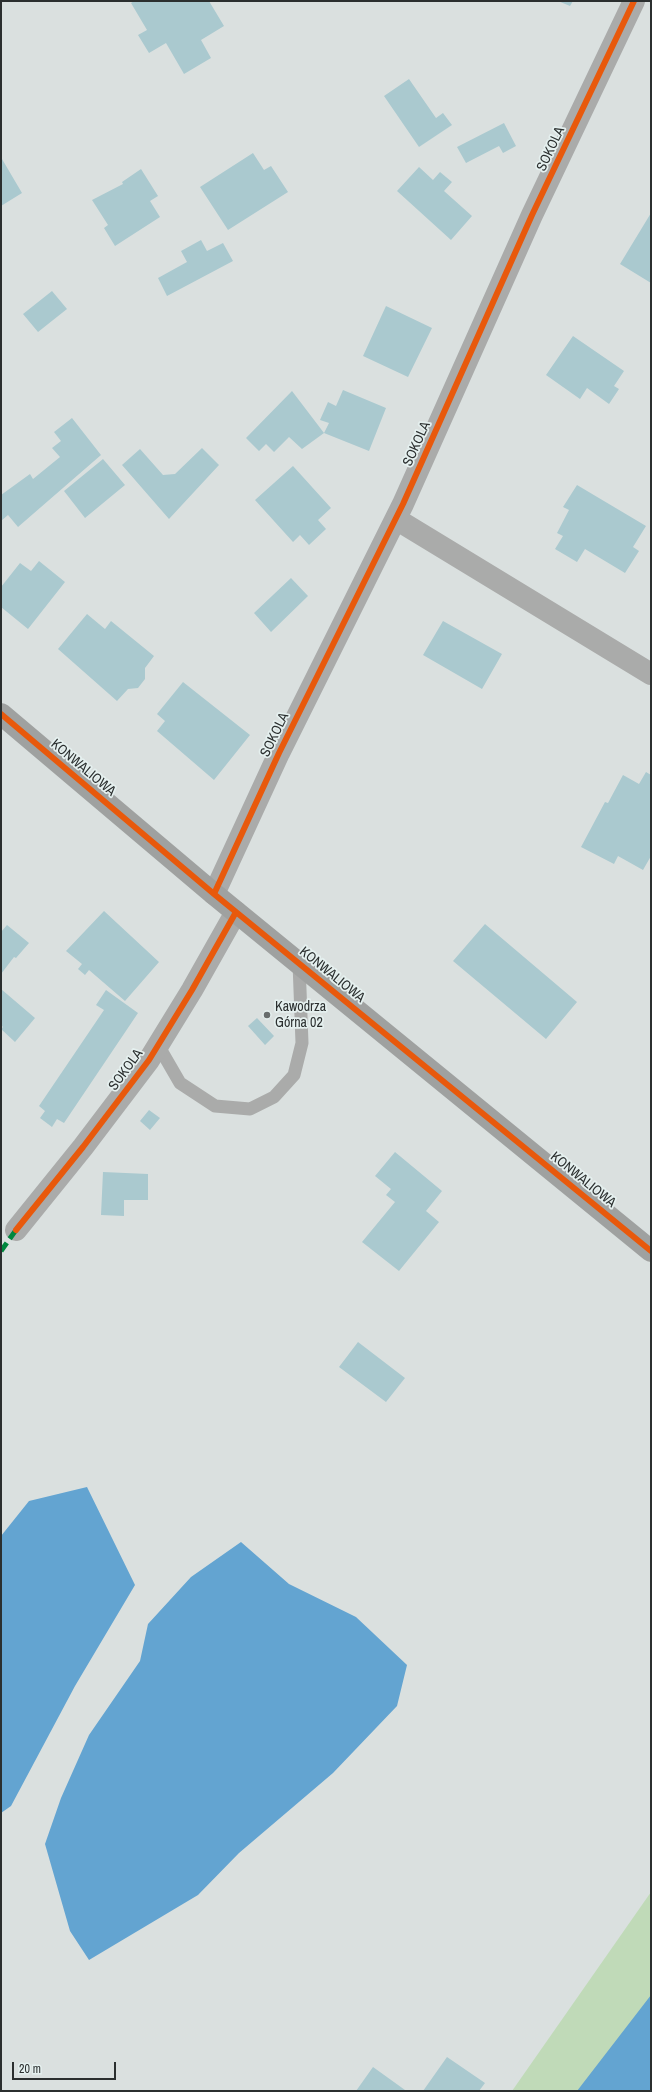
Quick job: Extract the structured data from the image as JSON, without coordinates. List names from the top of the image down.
{
  "streets": {
    "street": ["SOKOLA", "KONWALIOWA"]
  },
  "crossings": [
    ["SOKOLA", "KONWALIOWA"]
  ],
  "places": ["Kawodrza Górna 02"],
  "scale_bar": "20 m"
}
